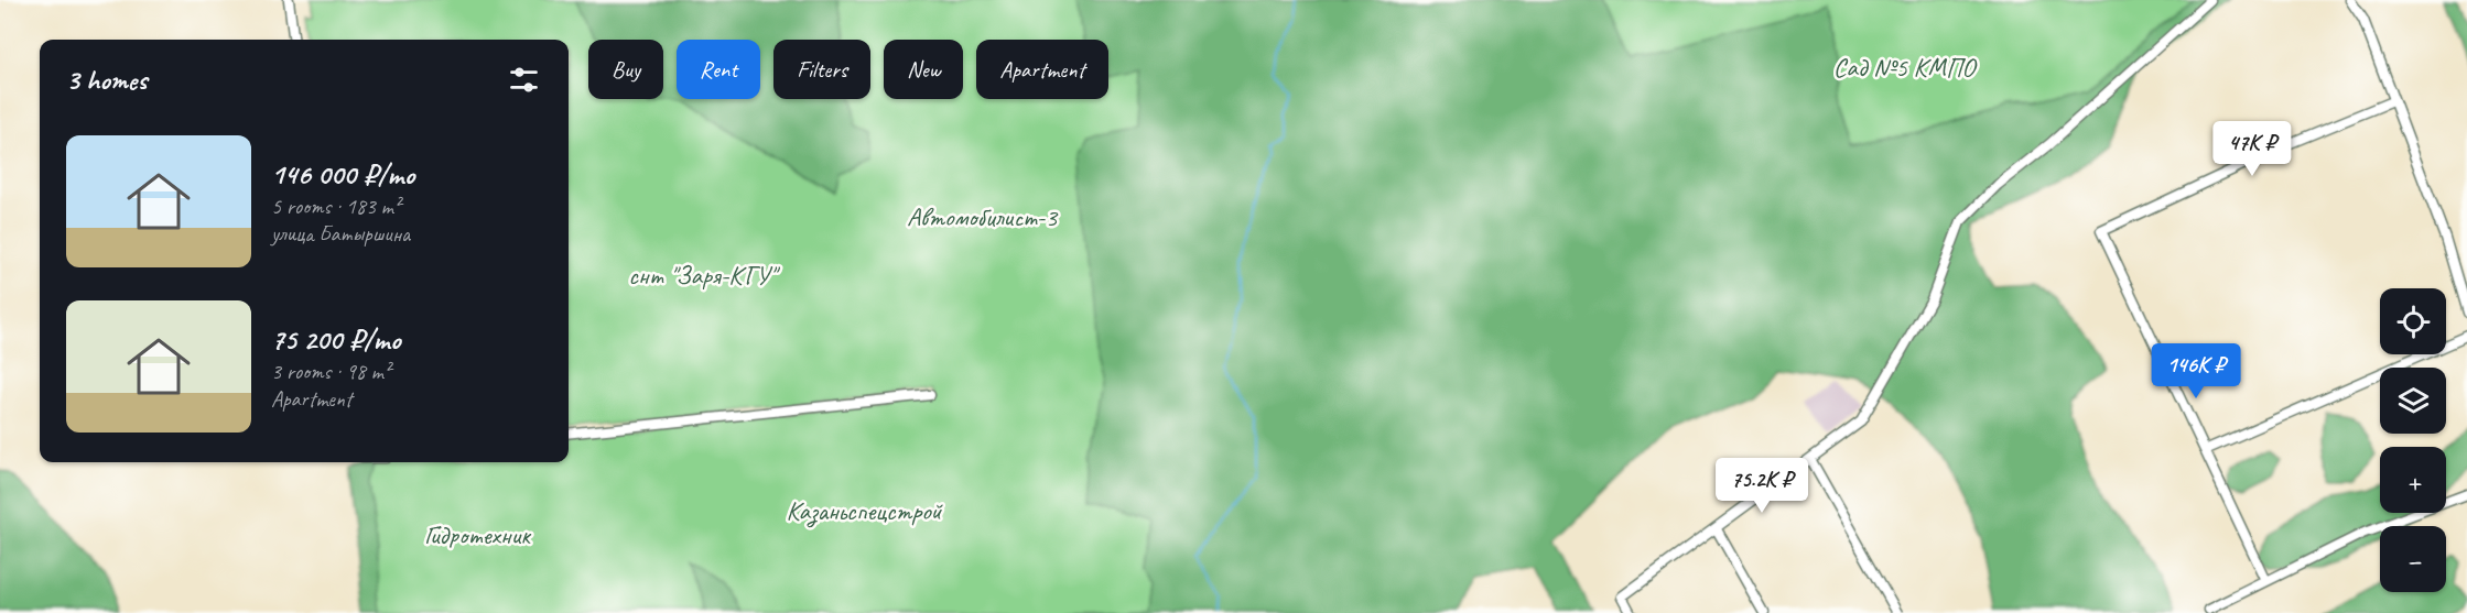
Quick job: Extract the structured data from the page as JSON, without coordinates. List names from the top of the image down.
{
  "parks": [
    "Сад №5 КМПО",
    "Автомобилист-3",
    "снт \"Заря-КГУ\"",
    "Казаньспецстрой",
    "Гидротехник"
  ],
  "page": {
    "chip": [
      "Buy",
      "Rent",
      "Filters",
      "New",
      "Apartment"
    ],
    "heading": "3 homes",
    "list": [
      {
        "name": "146 000 ₽/mo",
        "note": "5 rooms · 183 m² · улица Батыршина"
      },
      {
        "name": "75 200 ₽/mo",
        "note": "3 rooms · 98 m² · Apartment"
      }
    ],
    "price": ["47K ₽", "146K ₽", "75.2K ₽"],
    "map_buttons": ["+", "−"]
  }
}
